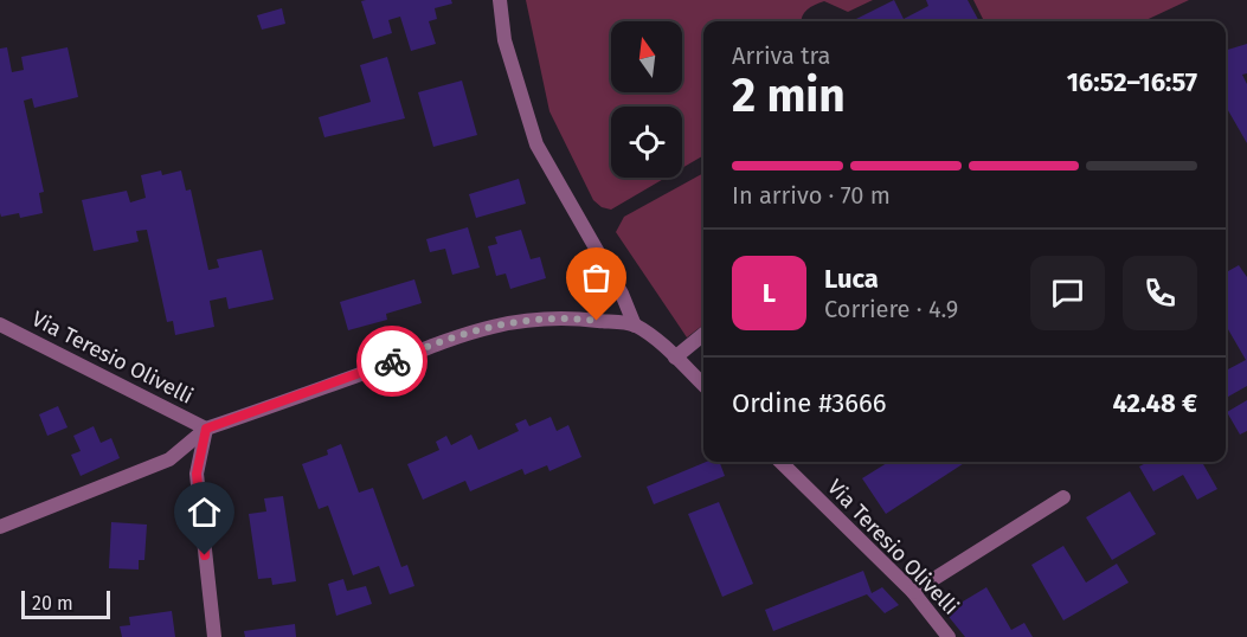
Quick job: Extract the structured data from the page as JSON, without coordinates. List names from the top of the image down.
{
  "streets": {
    "street": ["Via Teresio Olivelli"]
  },
  "scale_bar": "20 m",
  "north": "top",
  "page": {
    "heading": ["2 min", "Arriva tra", "16:52–16:57"],
    "panel": [
      "Luca",
      "Corriere · 4.9",
      "Ordine #3666",
      "42.48 €"
    ],
    "bar": "In arrivo · 70 m",
    "round": "L",
    "scale": "20 m"
  }
}
